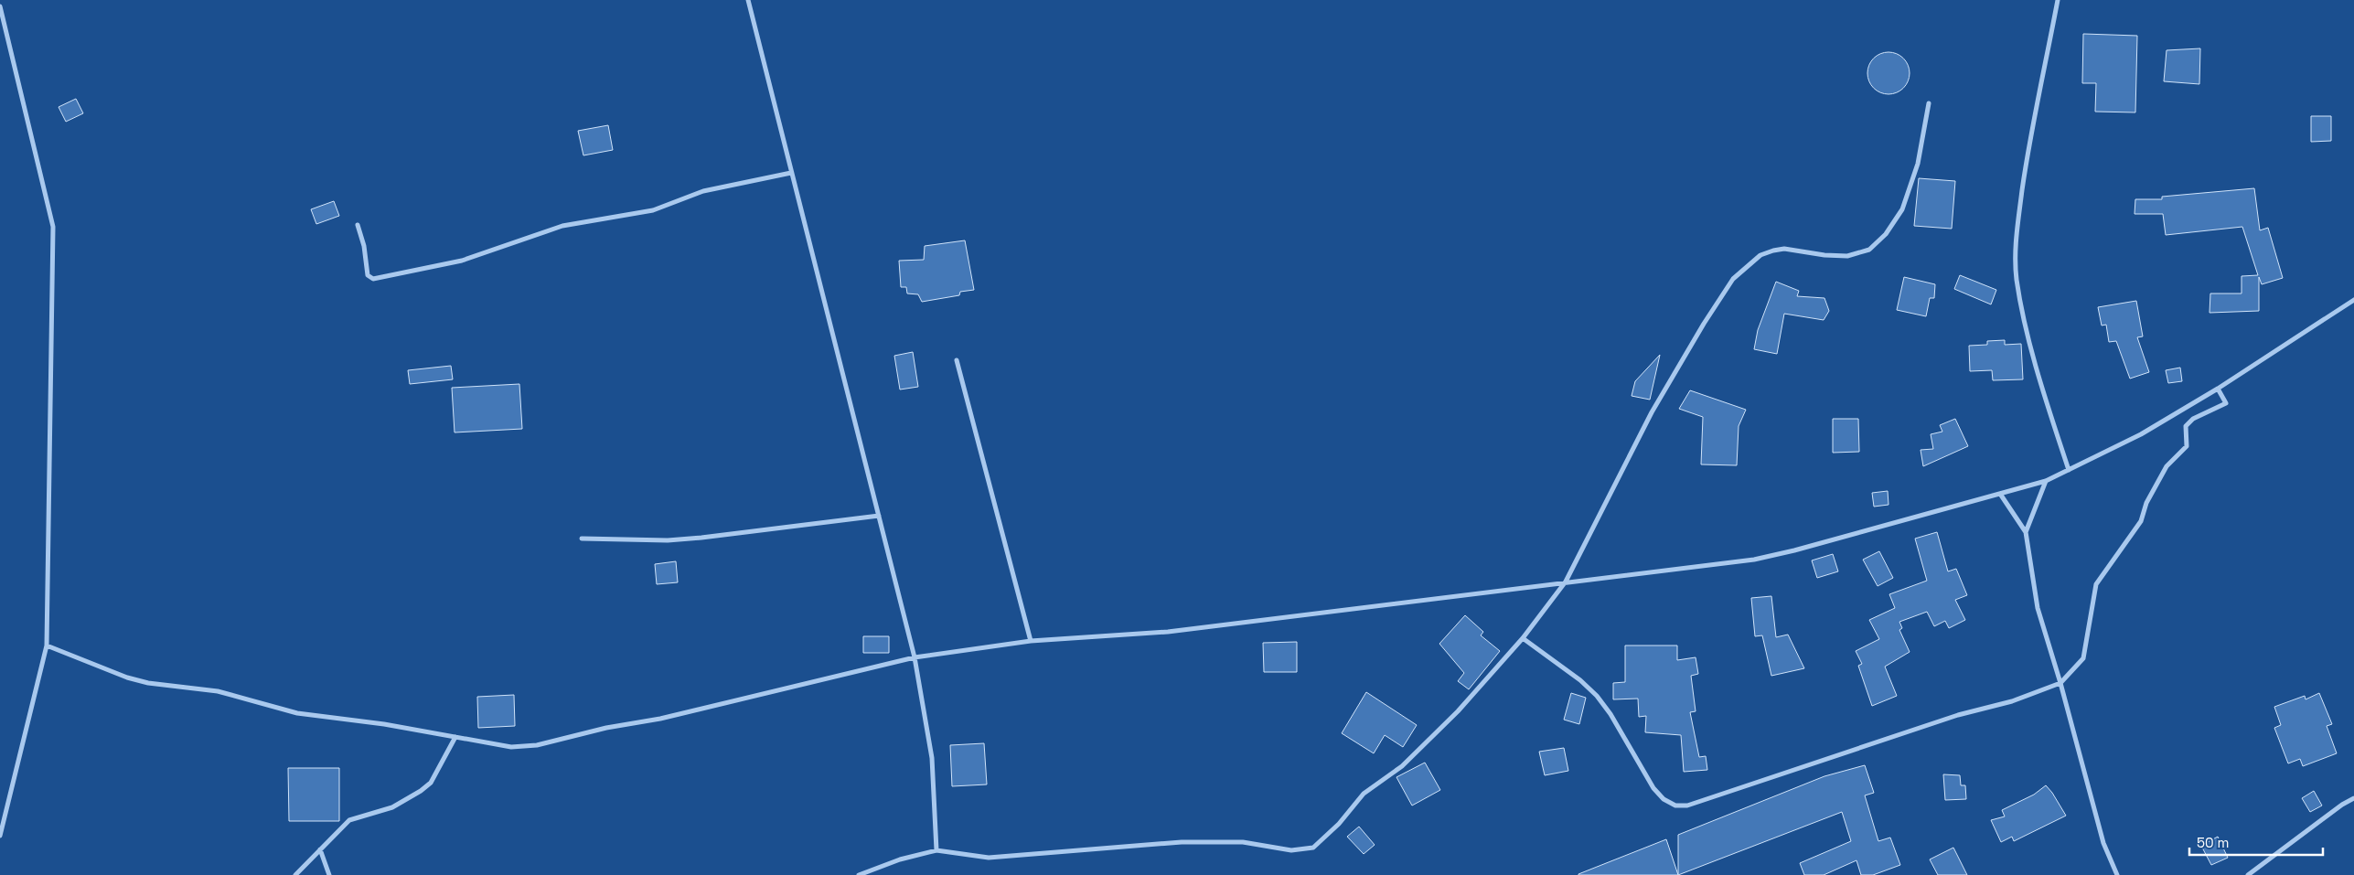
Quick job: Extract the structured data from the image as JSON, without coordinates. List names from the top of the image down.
{
  "scale_bar": "50 m"
}
